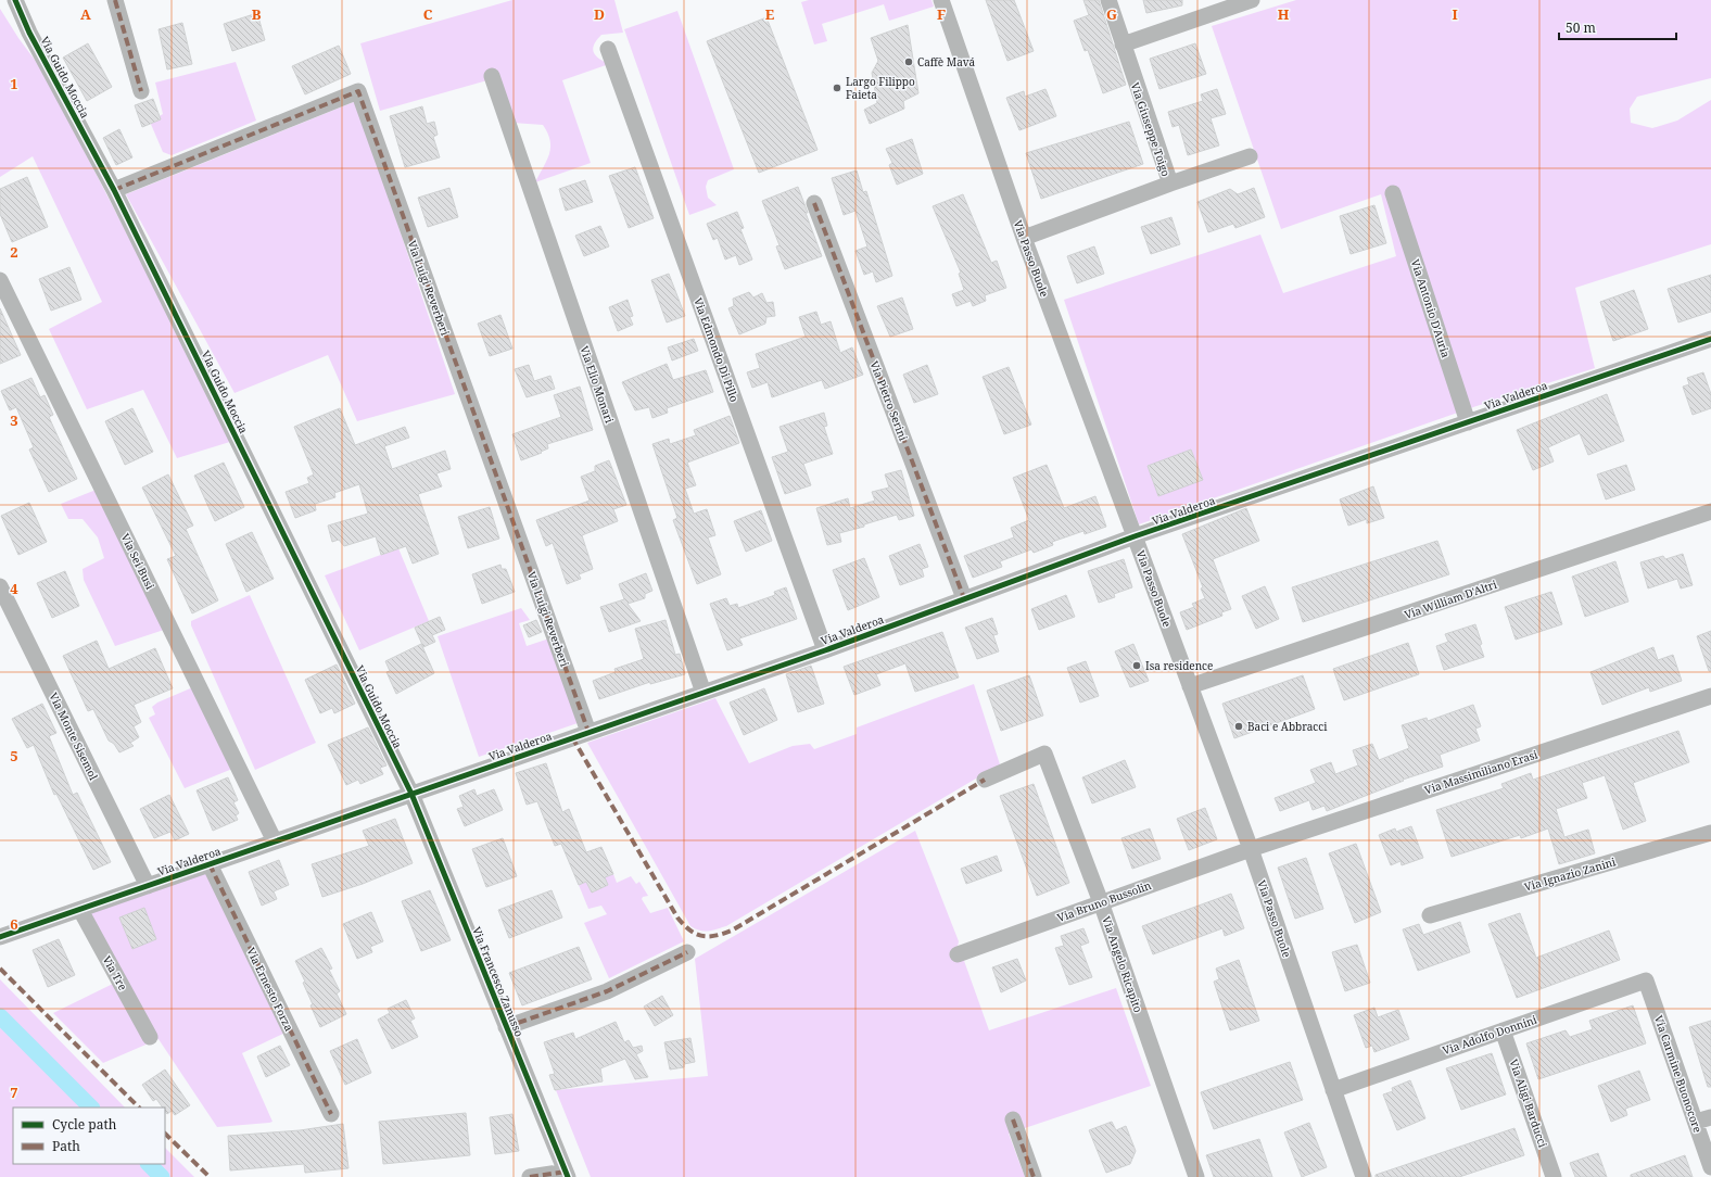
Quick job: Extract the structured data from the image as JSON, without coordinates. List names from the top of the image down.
{
  "streets": {
    "street": [
      "Via Guido Moccia",
      "Via Giuseppe Toigo",
      "Via Passo Buole",
      "Via Luigi Reverberi",
      "Via Antonio D'Auria",
      "Via Edmondo Di Pillo",
      "Via Elio Monari",
      "Via Valderoa",
      "Via Pietro Serini",
      "Via Sei Busi",
      "Via William D'Altri",
      "Via Monte Sisemol",
      "Via Massimiliano Erasi",
      "Via Ignazio Zanini",
      "Via Bruno Bussolin",
      "Via Angelo Ricapito",
      "Via Tre",
      "Via Francesco Zanusso",
      "Via Ernesto Forza",
      "Via Adolfo Donnini",
      "Via Carmine Buonocore",
      "Via Aligi Barducci"
    ]
  },
  "crossings": [
    ["Via Guido Moccia", "Via Luigi Reverberi"],
    ["Via Guido Moccia", "Via Valderoa"],
    ["Via Guido Moccia", "Via Francesco Zanusso"],
    ["Via Giuseppe Toigo", "Via Passo Buole"],
    ["Via Passo Buole", "Via Valderoa"],
    ["Via Passo Buole", "Via William D'Altri"],
    ["Via Passo Buole", "Via Massimiliano Erasi"],
    ["Via Passo Buole", "Via Bruno Bussolin"],
    ["Via Passo Buole", "Via Adolfo Donnini"],
    ["Via Luigi Reverberi", "Via Valderoa"],
    ["Via Antonio D'Auria", "Via Valderoa"],
    ["Via Edmondo Di Pillo", "Via Valderoa"],
    ["Via Elio Monari", "Via Valderoa"],
    ["Via Valderoa", "Via Pietro Serini"],
    ["Via Valderoa", "Via Sei Busi"],
    ["Via Valderoa", "Via Monte Sisemol"],
    ["Via Valderoa", "Via Tre"],
    ["Via Valderoa", "Via Francesco Zanusso"],
    ["Via Valderoa", "Via Ernesto Forza"],
    ["Via Massimiliano Erasi", "Via Bruno Bussolin"],
    ["Via Bruno Bussolin", "Via Angelo Ricapito"],
    ["Via Adolfo Donnini", "Via Carmine Buonocore"],
    ["Via Adolfo Donnini", "Via Aligi Barducci"]
  ],
  "places": [
    "Caffè Mavá",
    "Largo Filippo Faieta",
    "Isa residence",
    "Baci e Abbracci"
  ],
  "legend": ["Cycle path", "Path"],
  "scale_bar": "50 m",
  "grid": {
    "columns": [
      "A",
      "B",
      "C",
      "D",
      "E",
      "F",
      "G",
      "H",
      "I"
    ],
    "rows": [
      "1",
      "2",
      "3",
      "4",
      "5",
      "6",
      "7"
    ]
  }
}
